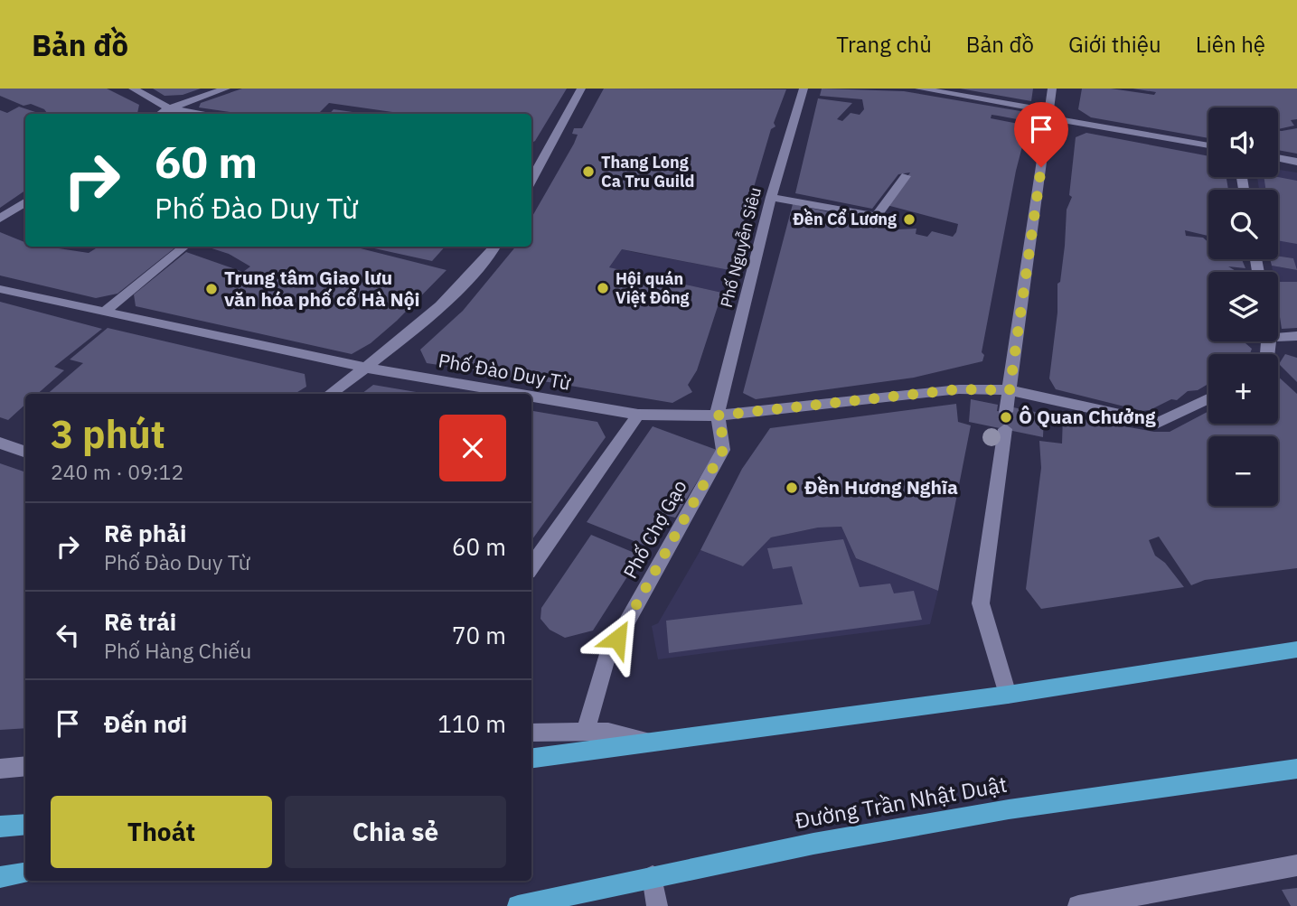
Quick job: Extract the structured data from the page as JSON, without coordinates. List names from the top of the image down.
{
  "streets": {
    "main road": ["Đường Trần Nhật Duật"],
    "street": ["Phố Nguyễn Siêu", "Phố Đào Duy Từ", "Phố Chợ Gạo"]
  },
  "crossings": [
    ["Phố Nguyễn Siêu", "Phố Đào Duy Từ"],
    ["Phố Nguyễn Siêu", "Phố Chợ Gạo"],
    ["Phố Đào Duy Từ", "Phố Chợ Gạo"]
  ],
  "places": [
    "Thang Long Ca Tru Guild",
    "Đền Cổ Lương",
    "Hội quán Việt Đông",
    "Trung tâm Giao lưu văn hóa phố cổ Hà Nội",
    "Ô Quan Chưởng",
    "Đền Hương Nghĩa"
  ],
  "page": {
    "header": "Bản đồ",
    "nav": [
      "Trang chủ",
      "Bản đồ",
      "Giới thiệu",
      "Liên hệ"
    ],
    "map_buttons": ["+", "−"],
    "turn": ["60 m", "Phố Đào Duy Từ"],
    "heading": ["3 phút", "240 m · 09:12"],
    "list": [
      {
        "name": "Rẽ phải",
        "note": "Phố Đào Duy Từ",
        "value": "60 m"
      },
      {
        "name": "Rẽ trái",
        "note": "Phố Hàng Chiếu",
        "value": "70 m"
      },
      {
        "name": "Đến nơi",
        "value": "110 m"
      }
    ],
    "buttons": ["Thoát", "Chia sẻ"]
  }
}
